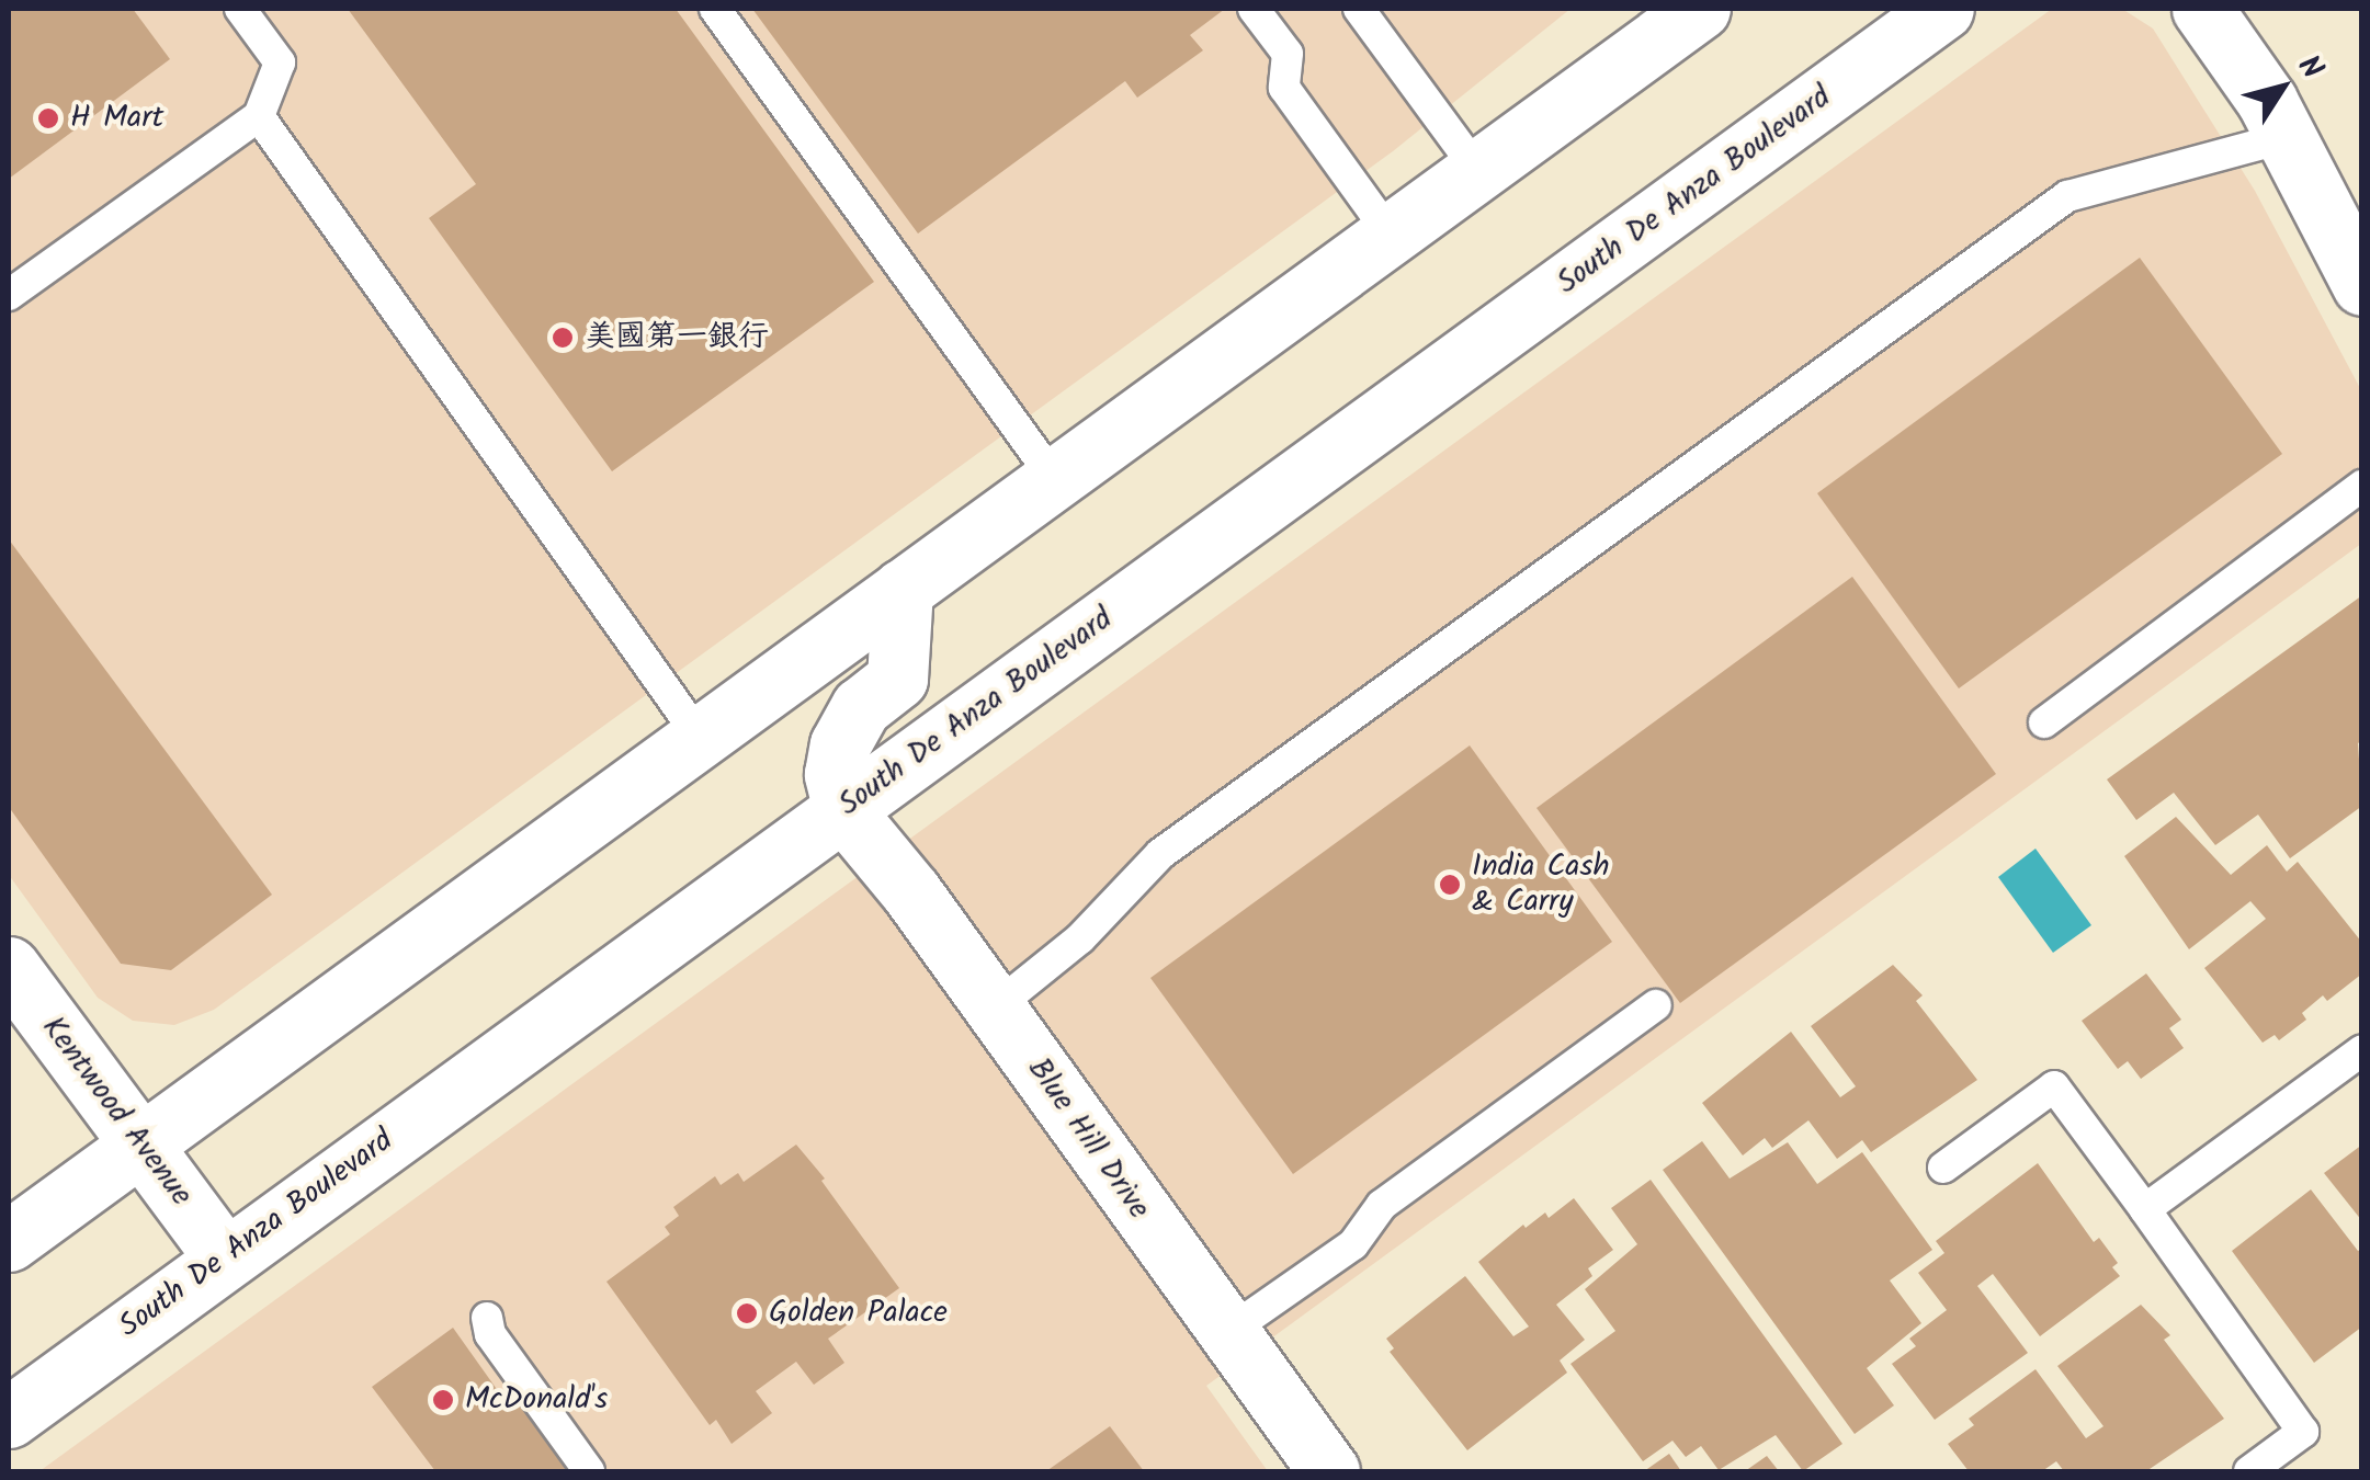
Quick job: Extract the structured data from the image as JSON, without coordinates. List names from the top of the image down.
{
  "streets": {
    "main road": ["South De Anza Boulevard", "Kentwood Avenue", "Blue Hill Drive"]
  },
  "crossings": [
    ["South De Anza Boulevard", "Kentwood Avenue"],
    ["South De Anza Boulevard", "Blue Hill Drive"]
  ],
  "places": [
    "H Mart",
    "美國第一銀行",
    "India Cash & Carry",
    "Golden Palace",
    "McDonald's"
  ],
  "north": "top right"
}
